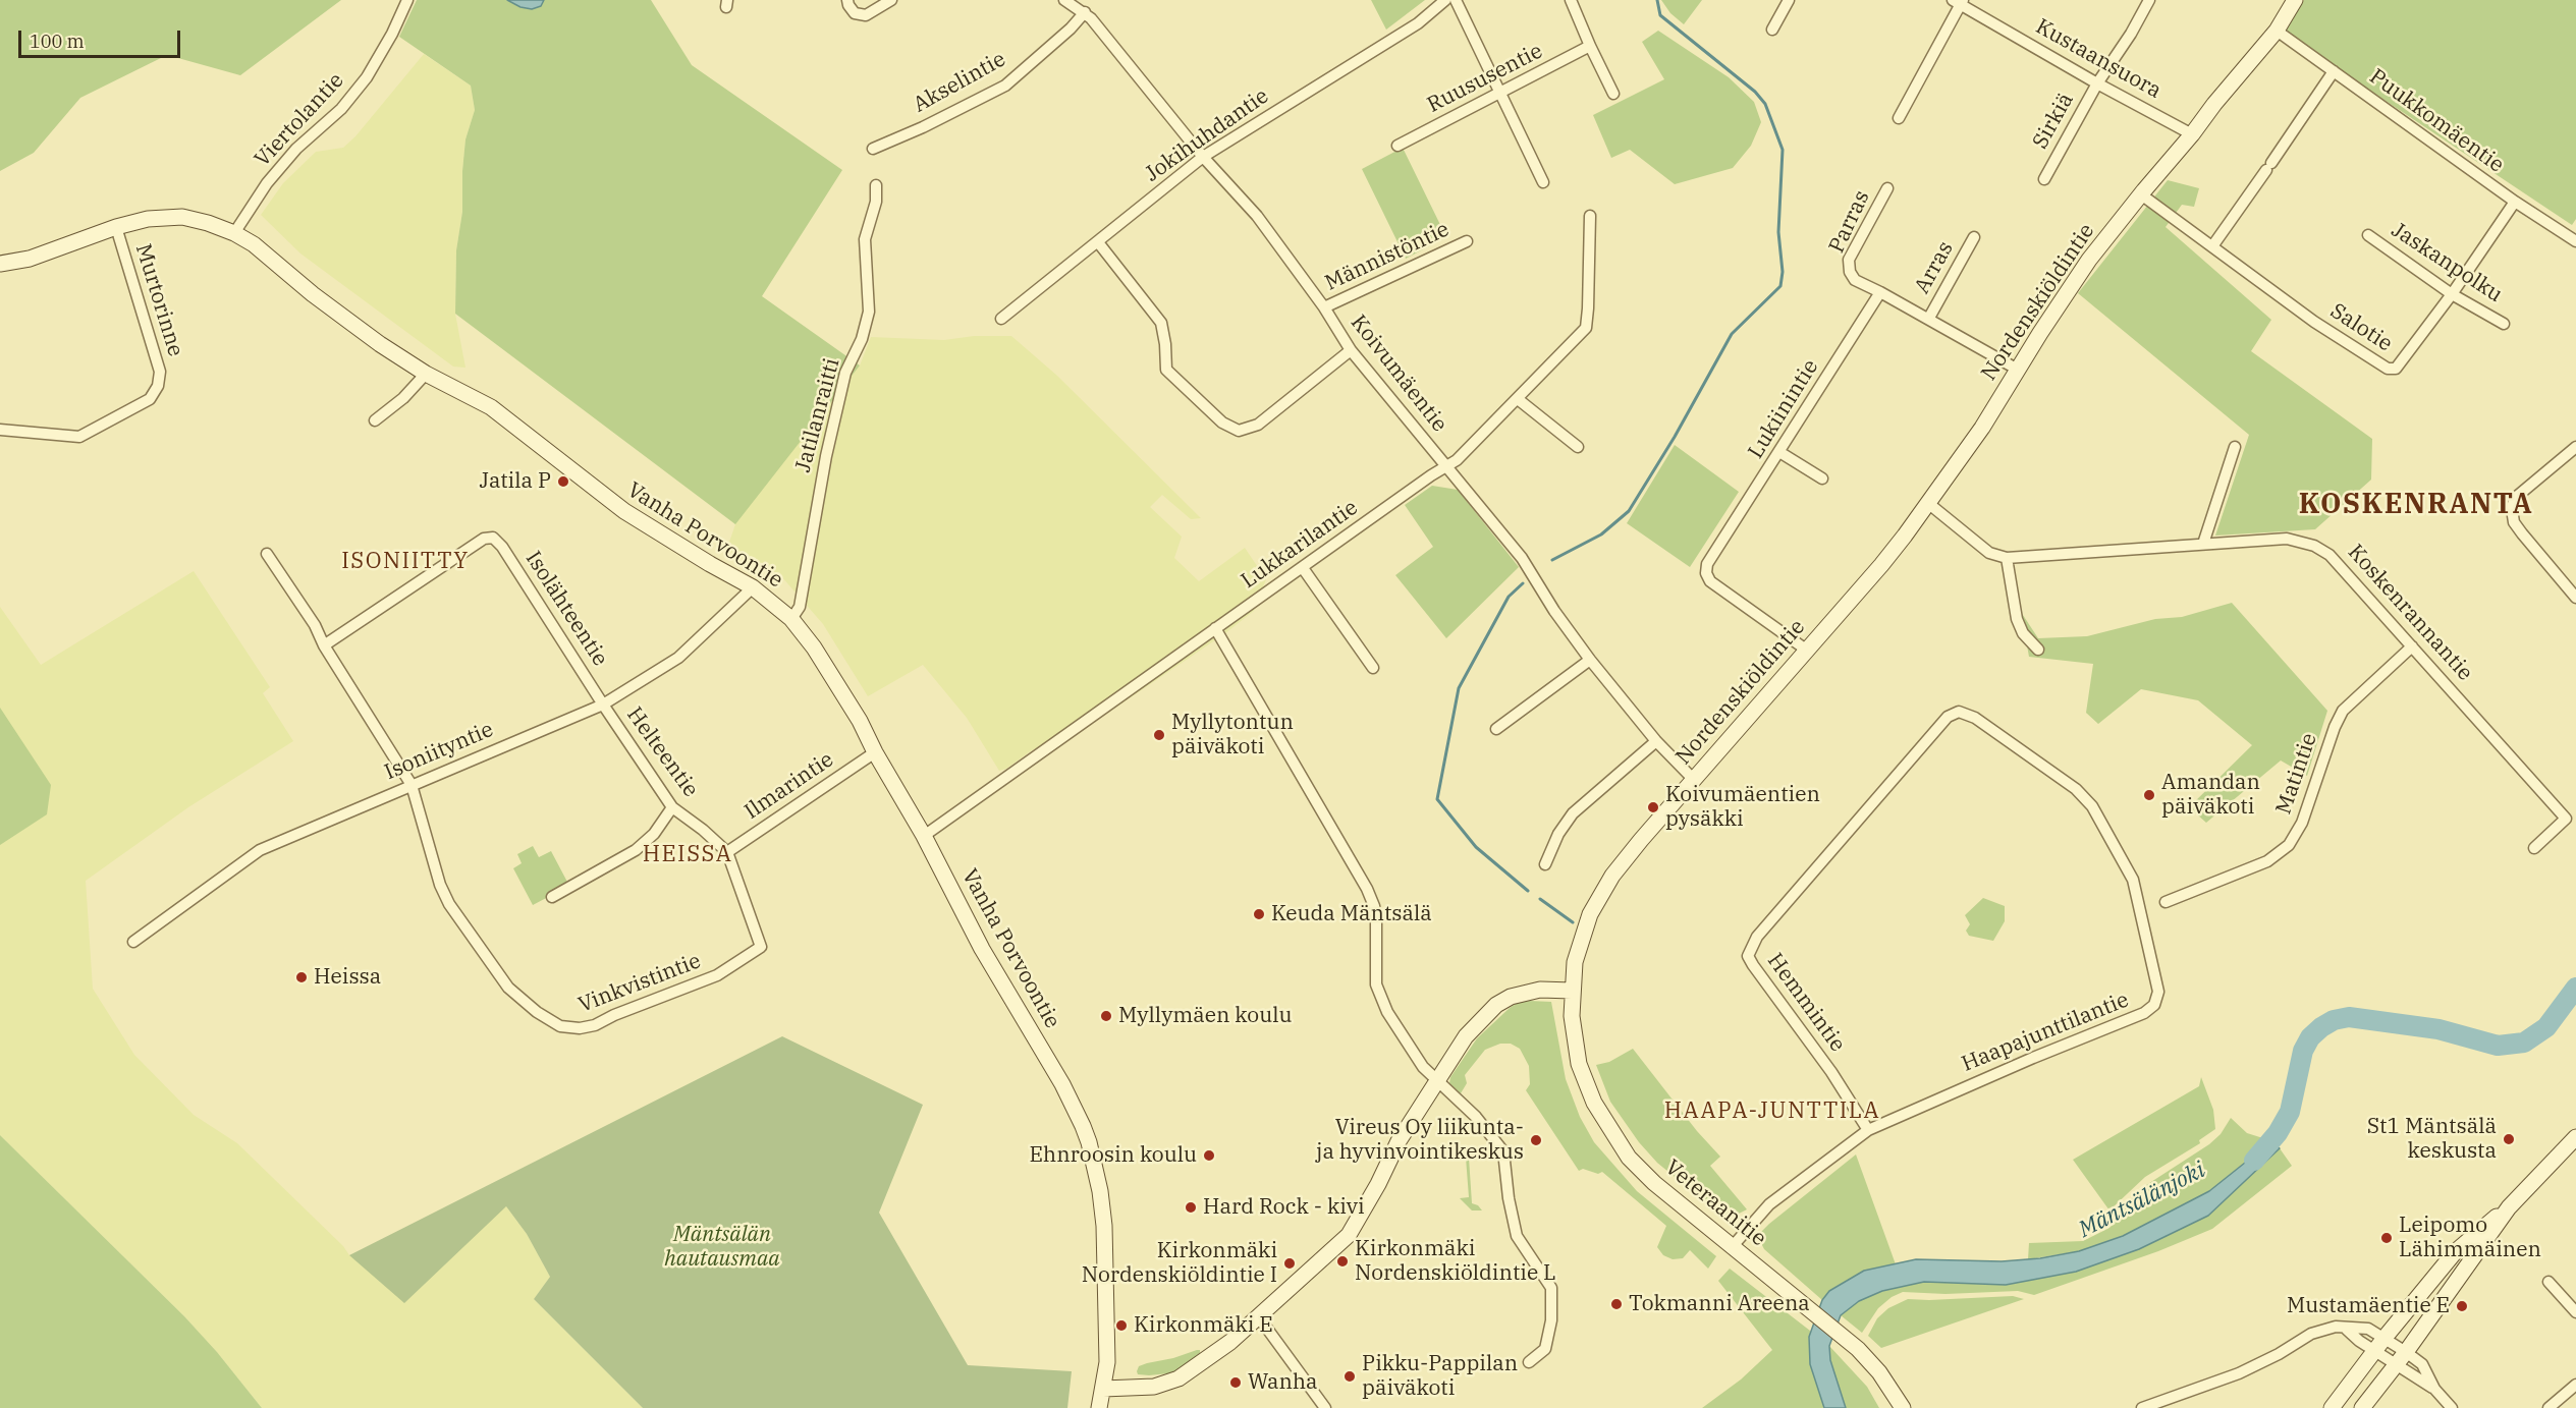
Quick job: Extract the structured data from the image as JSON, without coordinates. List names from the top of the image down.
{
  "streets": {
    "main road": ["Nordenskiöldintie", "Vanha Porvoontie", "Veteraanitie"],
    "street": [
      "Kustaansuora",
      "Ruususentie",
      "Akselintie",
      "Viertolantie",
      "Sirkiä",
      "Puukkomäentie",
      "Jokihuhdantie",
      "Parras",
      "Männistöntie",
      "Jaskanpolku",
      "Arras",
      "Murtorinne",
      "Salotie",
      "Koivumäentie",
      "Lukiinintie",
      "Jatilanraitti",
      "Lukkarilantie",
      "Isolähteentie",
      "Koskenrannantie",
      "Isoniityntie",
      "Helteentie",
      "Matintie",
      "Ilmarintie",
      "Vinkvistintie",
      "Hemmintie",
      "Haapajunttilantie"
    ]
  },
  "crossings": [
    ["Kustaansuora", "Sirkiä"],
    ["Kustaansuora", "Nordenskiöldintie"],
    ["Akselintie", "Koivumäentie"],
    ["Viertolantie", "Vanha Porvoontie"],
    ["Puukkomäentie", "Nordenskiöldintie"],
    ["Puukkomäentie", "Salotie"],
    ["Jokihuhdantie", "Koivumäentie"],
    ["Parras", "Lukiinintie"],
    ["Männistöntie", "Koivumäentie"],
    ["Jaskanpolku", "Salotie"],
    ["Murtorinne", "Vanha Porvoontie"],
    ["Nordenskiöldintie", "Salotie"],
    ["Nordenskiöldintie", "Koivumäentie"],
    ["Nordenskiöldintie", "Lukiinintie"],
    ["Nordenskiöldintie", "Koskenrannantie"],
    ["Nordenskiöldintie", "Veteraanitie"],
    ["Koivumäentie", "Lukkarilantie"],
    ["Jatilanraitti", "Vanha Porvoontie"],
    ["Vanha Porvoontie", "Lukkarilantie"],
    ["Vanha Porvoontie", "Isoniityntie"],
    ["Vanha Porvoontie", "Ilmarintie"],
    ["Isolähteentie", "Isoniityntie"],
    ["Isolähteentie", "Helteentie"],
    ["Isolähteentie", "Vinkvistintie"],
    ["Koskenrannantie", "Matintie"],
    ["Isoniityntie", "Helteentie"],
    ["Isoniityntie", "Vinkvistintie"],
    ["Helteentie", "Ilmarintie"],
    ["Helteentie", "Vinkvistintie"],
    ["Hemmintie", "Haapajunttilantie"],
    ["Haapajunttilantie", "Veteraanitie"]
  ],
  "districts": [
    "KOSKENRANTA",
    "ISONIITTY",
    "HEISSA",
    "HAAPA-JUNTTILA"
  ],
  "water": ["Mäntsälänjoki"],
  "parks": ["Mäntsälän hautausmaa"],
  "places": [
    "Jatila P",
    "Myllytontun päiväkoti",
    "Amandan päiväkoti",
    "Koivumäentien pysäkki",
    "Keuda Mäntsälä",
    "Heissa",
    "Myllymäen koulu",
    "St1 Mäntsälä keskusta",
    "Vireus Oy liikunta- ja hyvinvointikeskus",
    "Ehnroosin koulu",
    "Hard Rock - kivi",
    "Leipomo Lähimmäinen",
    "Kirkonmäki Nordenskiöldintie L",
    "Kirkonmäki Nordenskiöldintie I",
    "Tokmanni Areena",
    "Mustamäentie E",
    "Kirkonmäki E",
    "Pikku-Pappilan päiväkoti",
    "Wanha"
  ],
  "scale_bar": "100 m"
}
